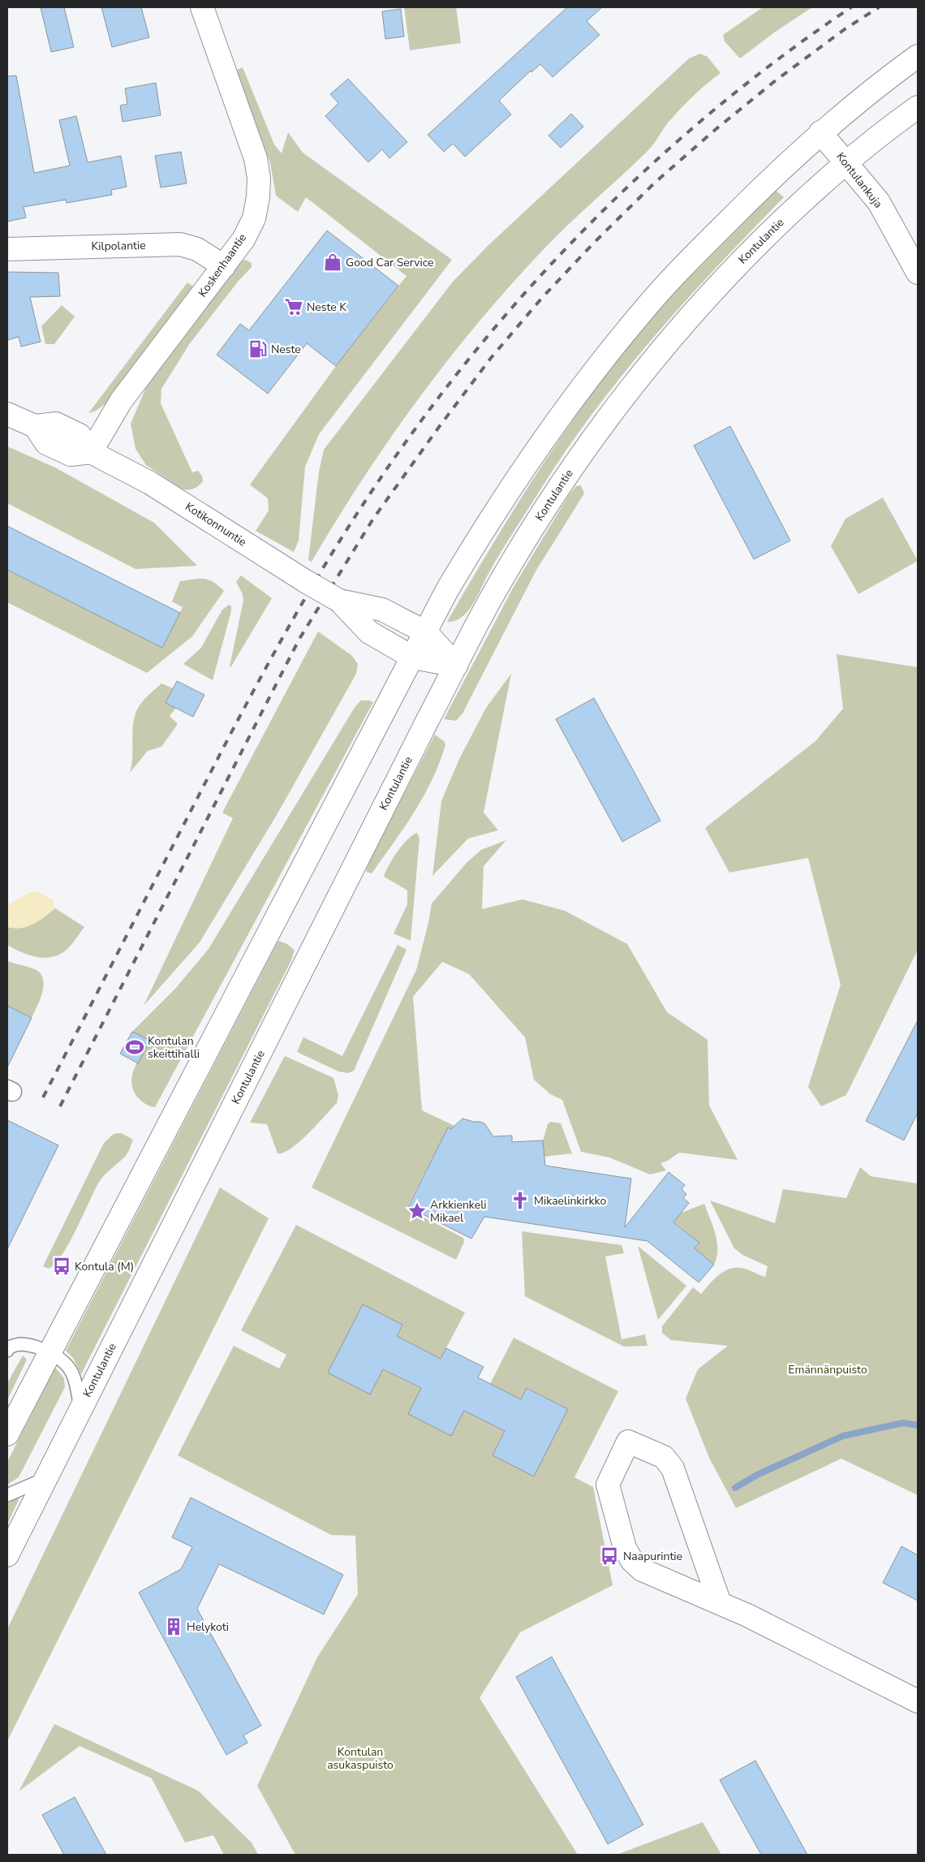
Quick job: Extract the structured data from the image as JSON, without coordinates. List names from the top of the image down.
{
  "streets": {
    "main road": [
      "Kontulankuja",
      "Kontulantie",
      "Kilpolantie",
      "Koskenhaantie",
      "Kotikonnuntie"
    ]
  },
  "crossings": [
    ["Kontulankuja", "Kontulantie"],
    ["Kontulantie", "Kotikonnuntie"],
    ["Kilpolantie", "Koskenhaantie"],
    ["Koskenhaantie", "Kotikonnuntie"]
  ],
  "parks": ["Emännänpuisto", "Kontulan asukaspuisto"],
  "places": {
    "shop": ["Good Car Service"],
    "supermarket": ["Neste K"],
    "fuel station": ["Neste"],
    "sports": ["Kontulan skeittihalli"],
    "church": ["Mikaelinkirkko"],
    "place": ["Arkkienkeli Mikael"],
    "bus stop": ["Kontula (M)", "Naapurintie"],
    "building": ["Helykoti"]
  }
}
